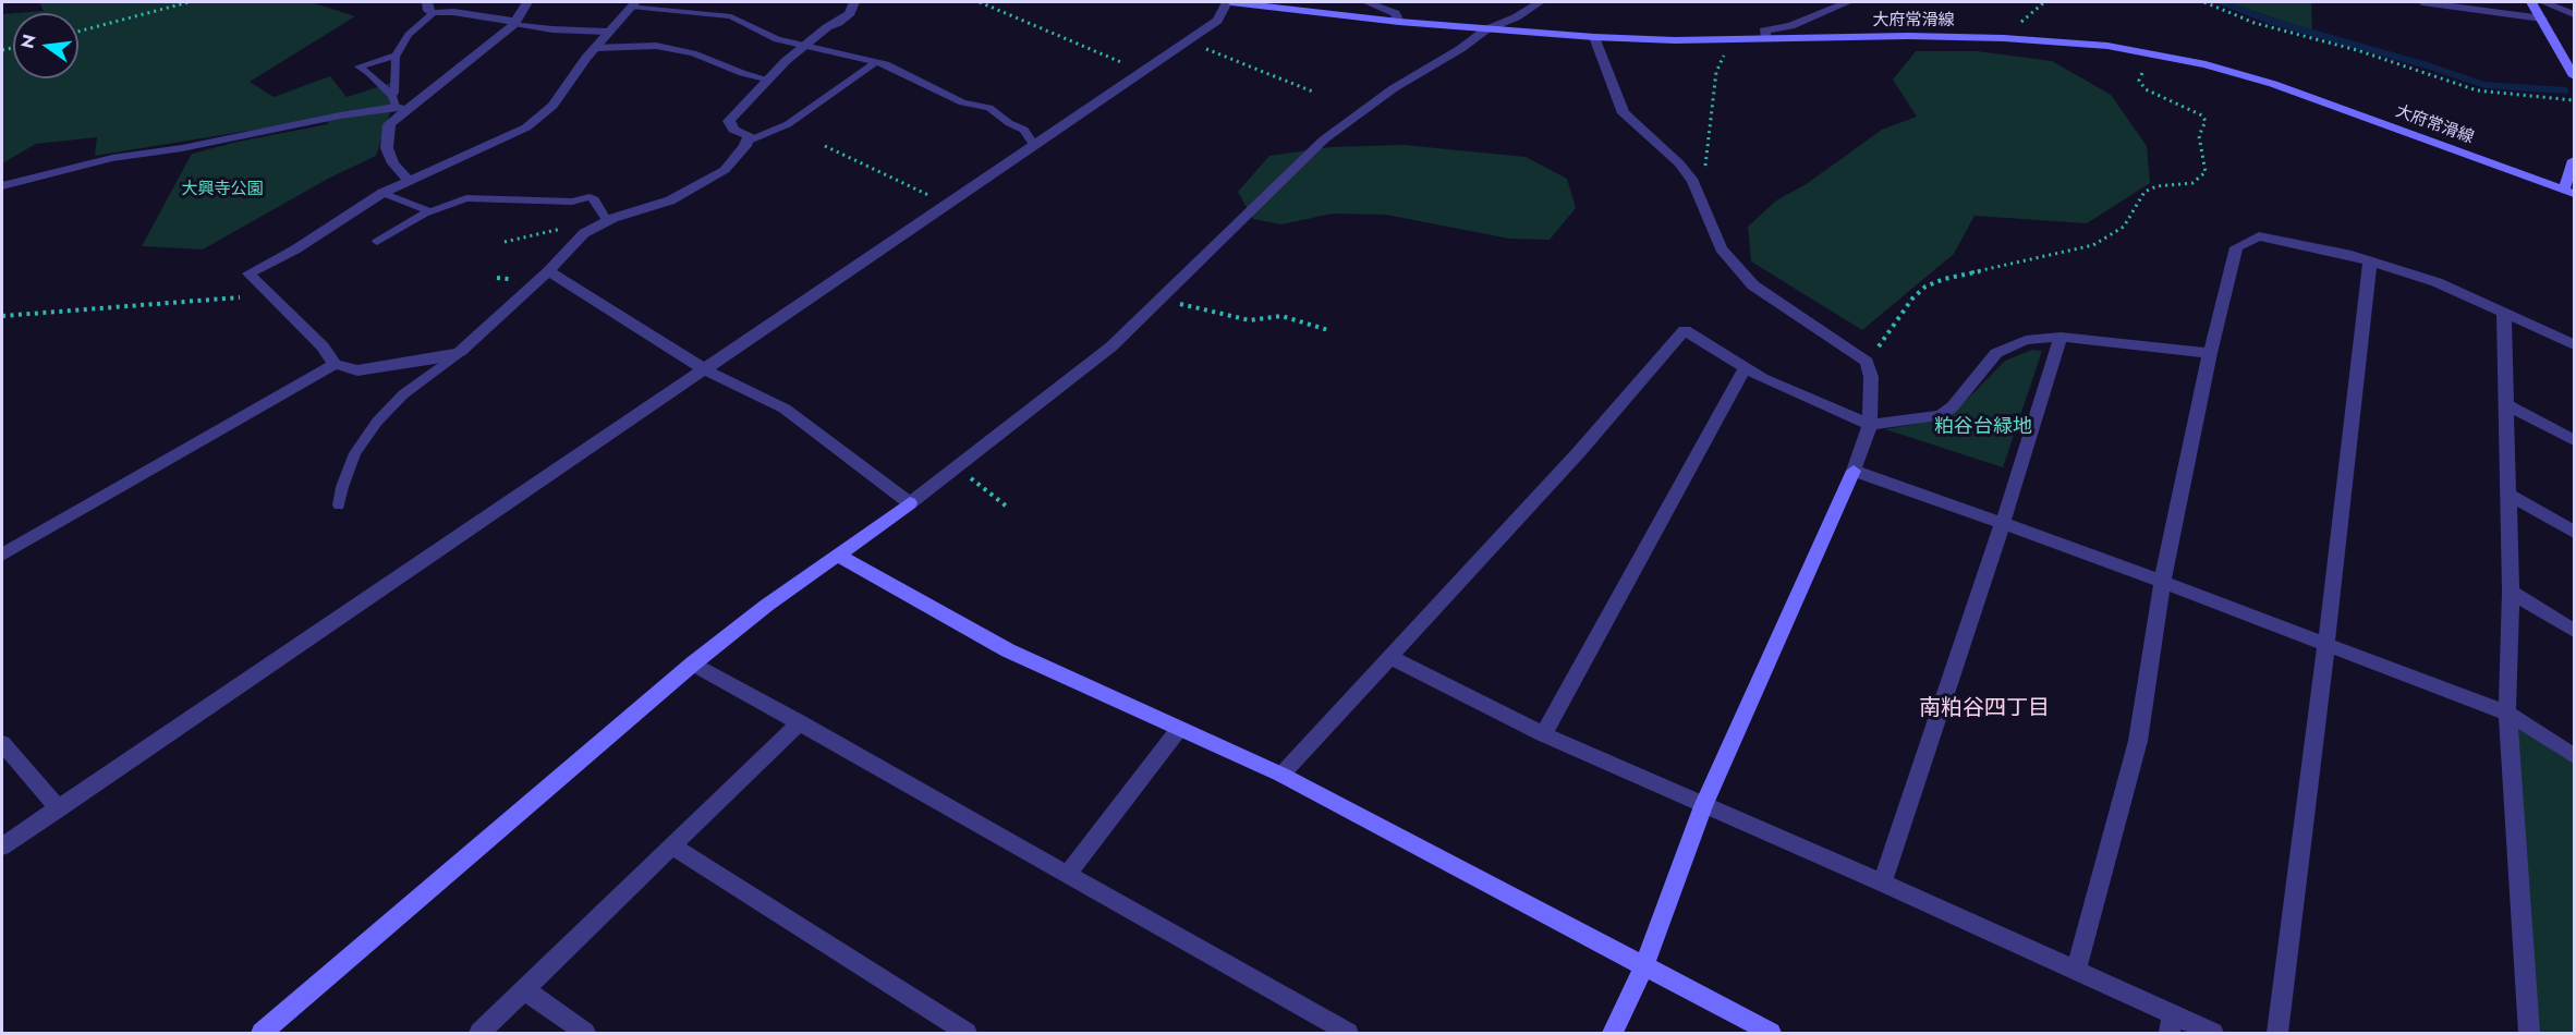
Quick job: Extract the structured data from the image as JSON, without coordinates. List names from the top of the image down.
{
  "streets": {
    "street": ["大府常滑線"]
  },
  "districts": ["南粕谷四丁目"],
  "parks": ["大興寺公園", "粕谷台緑地"],
  "north": "left"
}
